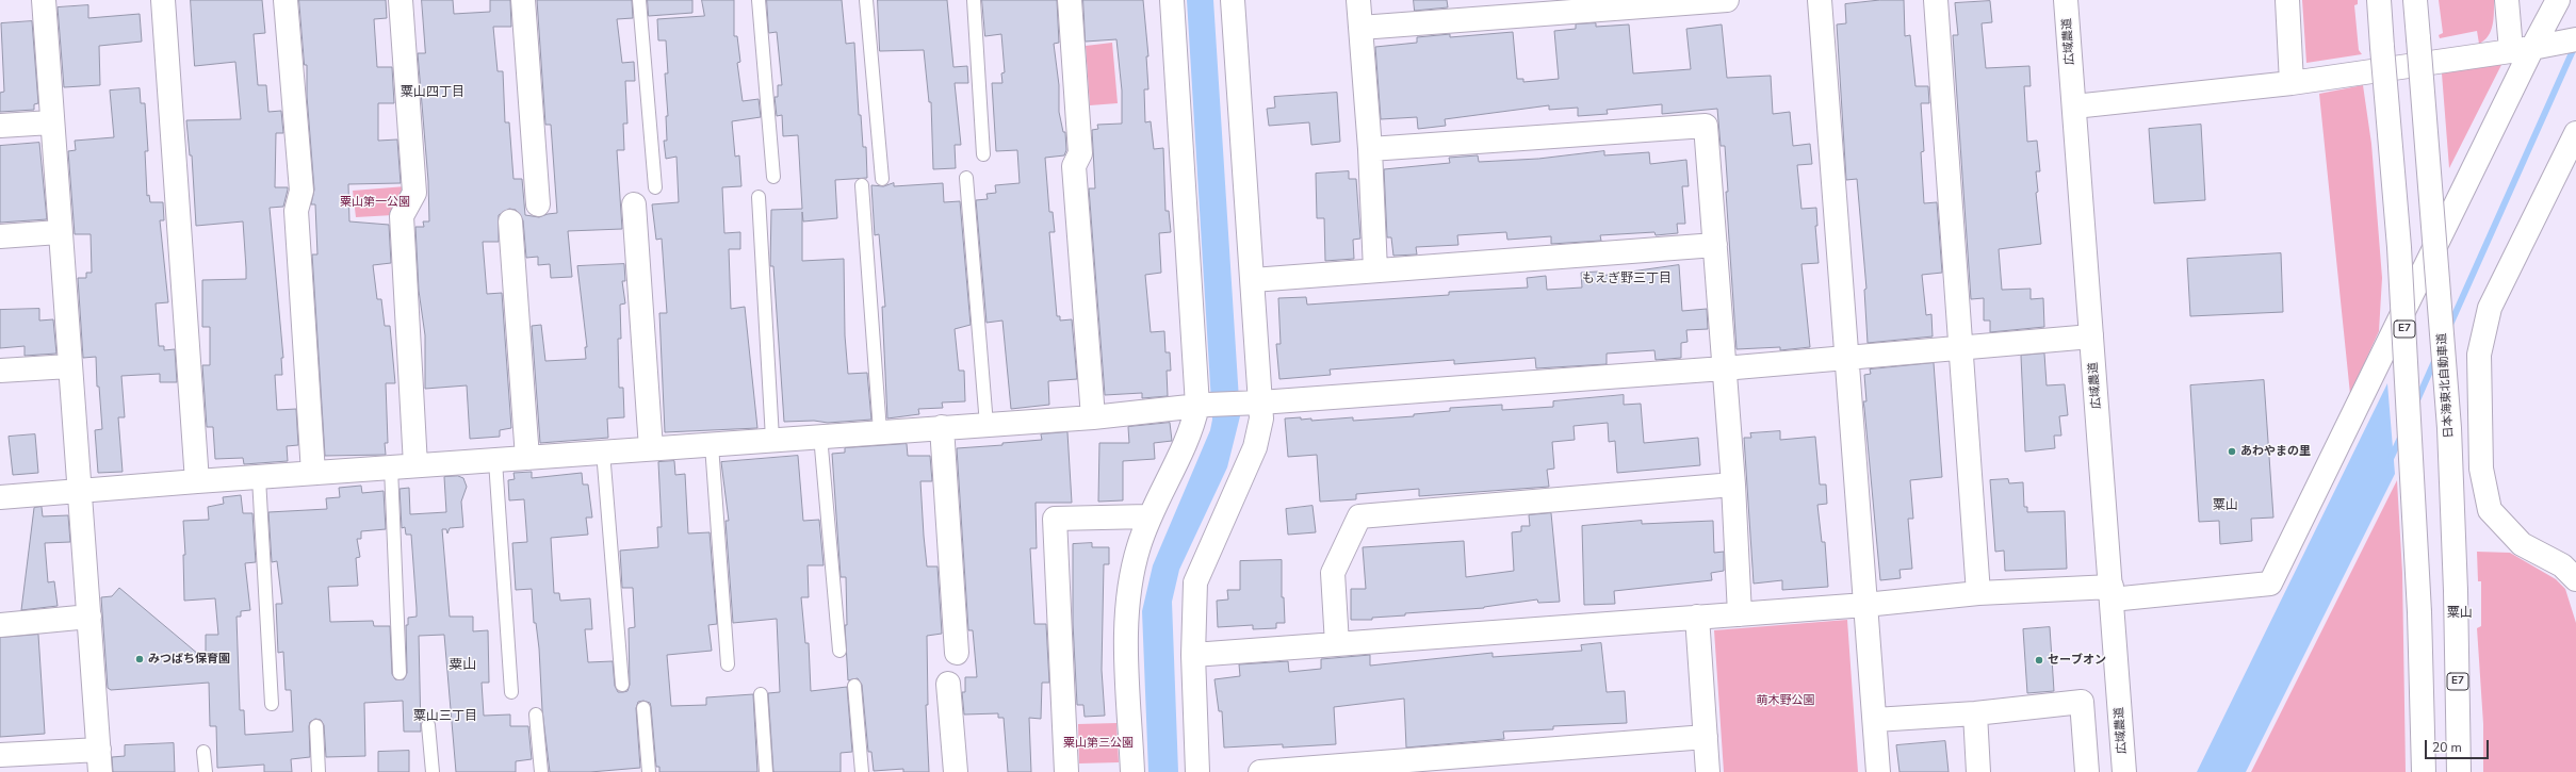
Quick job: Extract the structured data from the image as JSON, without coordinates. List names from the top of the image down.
{
  "streets": {
    "main road": ["広域農道", "E7", "日本海東北自動車道"]
  },
  "districts": [
    "粟山四丁目",
    "もえぎ野三丁目",
    "粟山",
    "粟山",
    "粟山",
    "粟山三丁目"
  ],
  "parks": ["粟山第一公園", "萌木野公園", "粟山第三公園"],
  "places": ["あわやまの里", "みつばち保育園", "セーブオン"],
  "scale_bar": "20 m"
}
